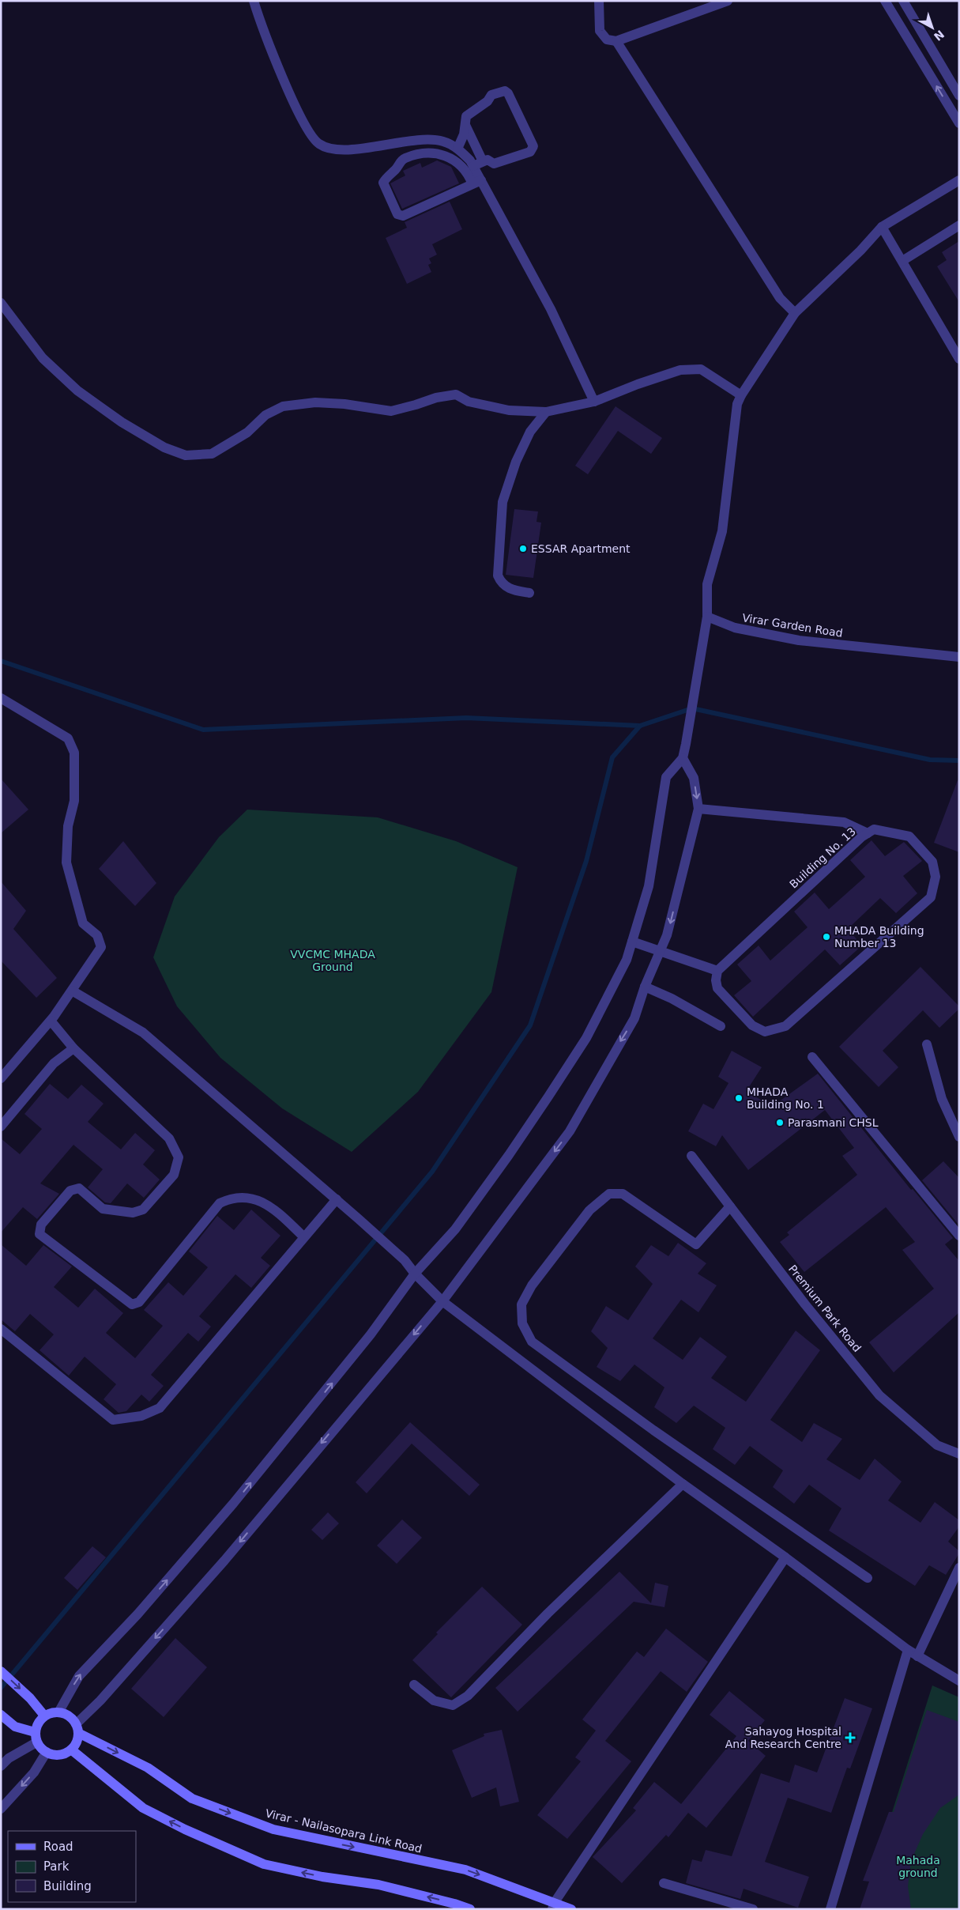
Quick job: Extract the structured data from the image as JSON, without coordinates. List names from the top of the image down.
{
  "streets": {
    "street": [
      "Virar Garden Road",
      "Building No. 13",
      "Premium Park Road",
      "Virar - Nailasopara Link Road"
    ]
  },
  "parks": ["VVCMC MHADA Ground", "Mahada ground"],
  "places": {
    "other": [
      "ESSAR Apartment",
      "MHADA Building Number 13",
      "MHADA Building No. 1",
      "Parasmani CHSL"
    ],
    "health": ["Sahayog Hospital And Research Centre"]
  },
  "legend": ["Road", "Park", "Building"],
  "north": "bottom right"
}
